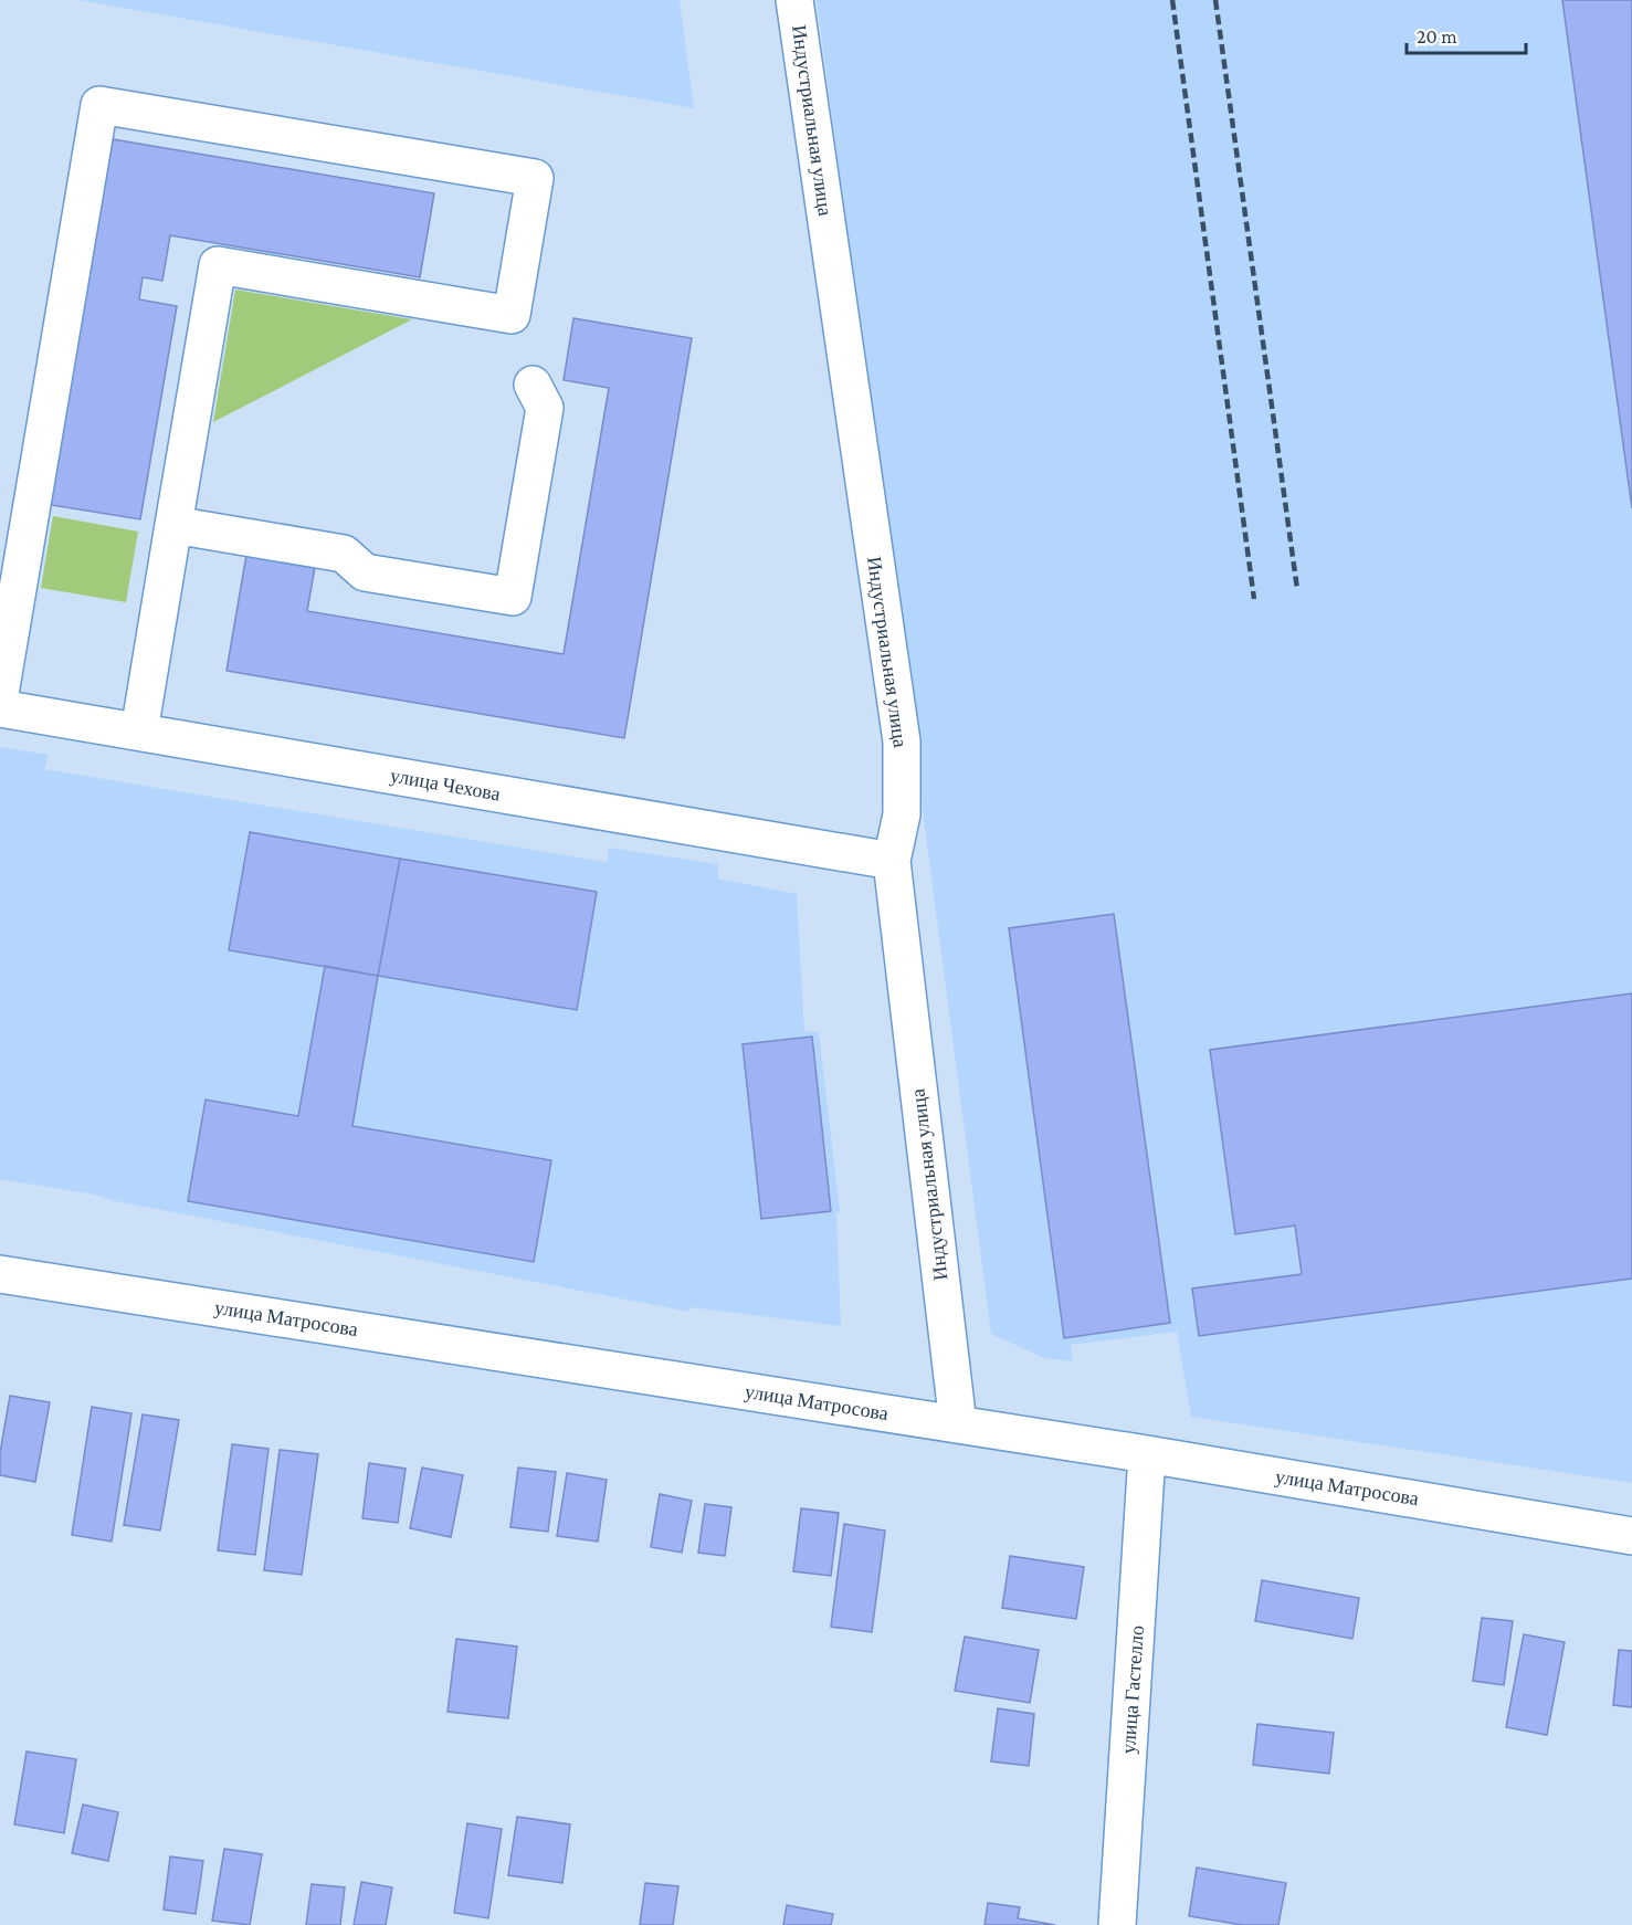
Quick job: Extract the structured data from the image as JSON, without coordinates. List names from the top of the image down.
{
  "streets": {
    "street": [
      "Индустриальная улица",
      "улица Чехова",
      "улица Матросова",
      "улица Гастелло"
    ]
  },
  "crossings": [
    ["Индустриальная улица", "улица Чехова"],
    ["Индустриальная улица", "улица Матросова"],
    ["улица Матросова", "улица Гастелло"]
  ],
  "scale_bar": "20 m"
}
